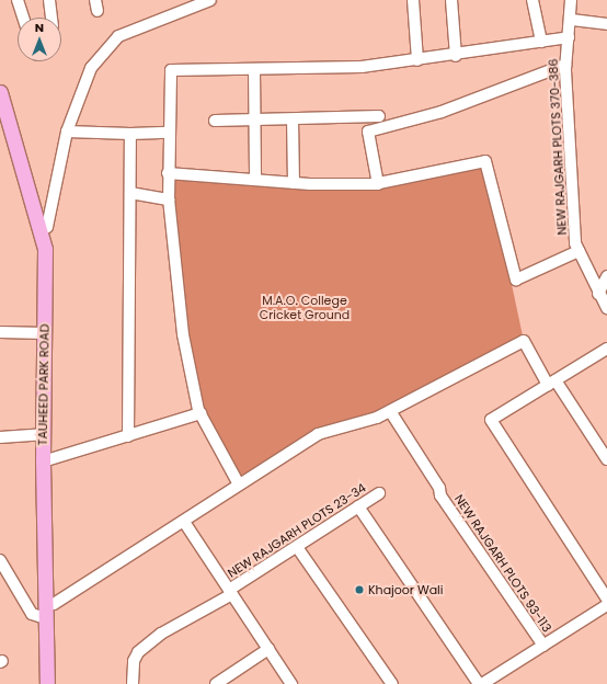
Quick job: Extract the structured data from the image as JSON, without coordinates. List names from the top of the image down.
{
  "streets": {
    "main road": ["TAUHEED PARK ROAD"],
    "street": ["NEW RAJGARH PLOTS 370-386", "NEW RAJGARH PLOTS 23-34", "NEW RAJGARH PLOTS 93-113"]
  },
  "parks": ["M.A.O. College Cricket Ground"],
  "places": ["Khajoor Wali"],
  "north": "top"
}
